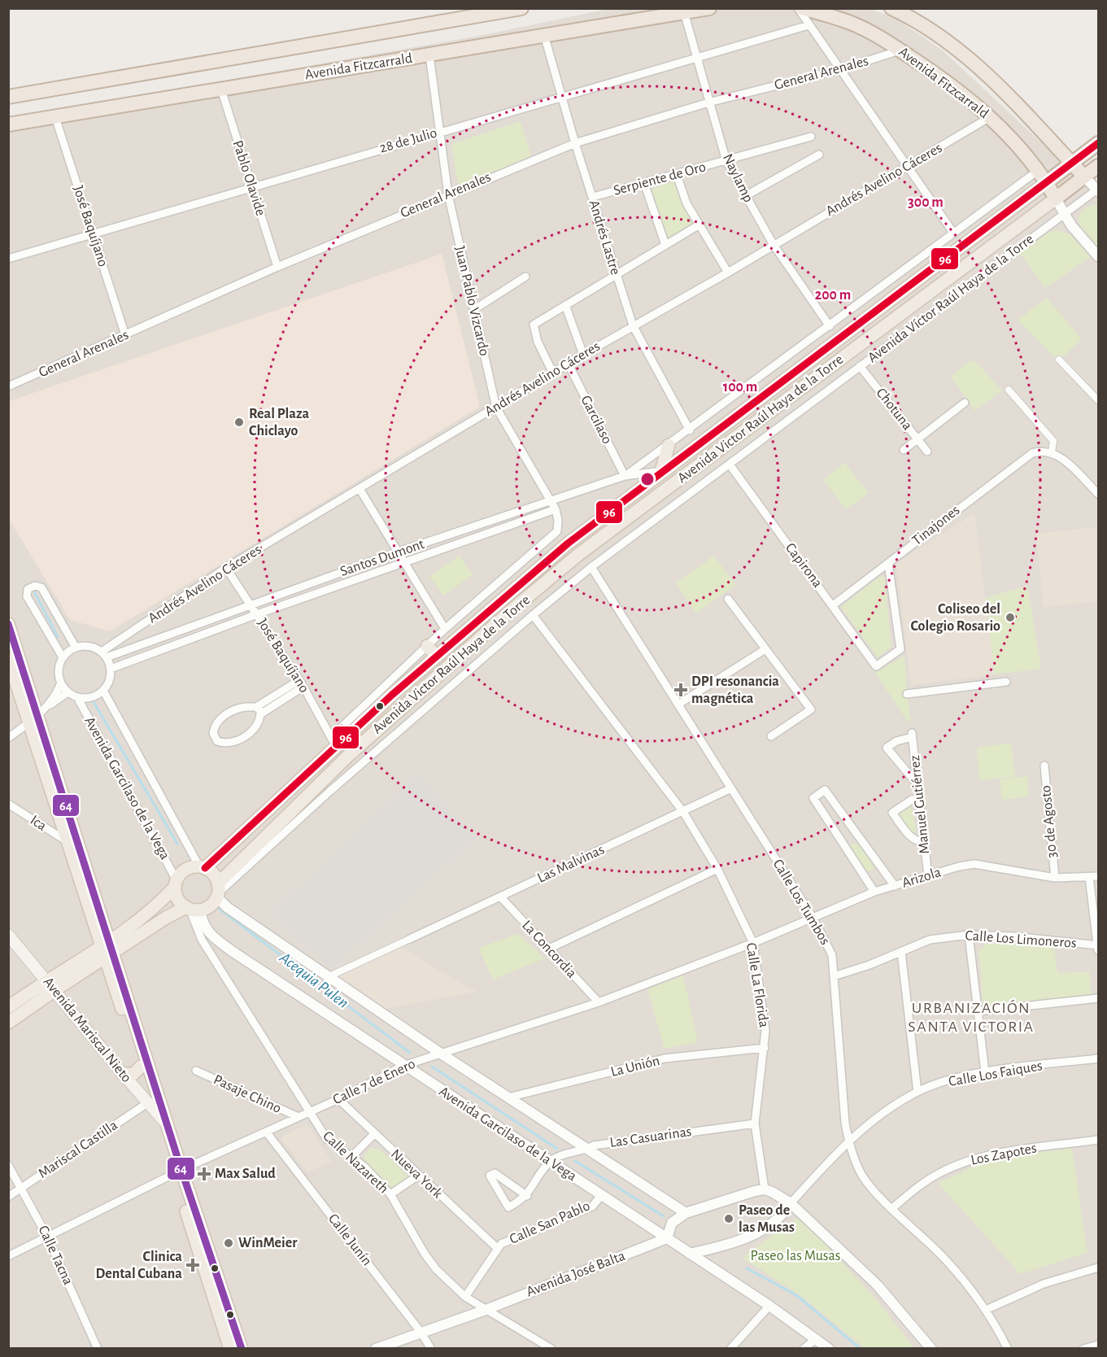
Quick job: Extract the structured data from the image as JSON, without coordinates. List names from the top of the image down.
{
  "streets": {
    "highway": ["Avenida Fitzcarrald", "Avenida Victor Raúl Haya de la Torre"],
    "main road": ["Avenida Mariscal Nieto"],
    "street": [
      "General Arenales",
      "28 de Julio",
      "Pablo Olavide",
      "Naylamp",
      "Serpiente de Oro",
      "Andrés Avelino Cáceres",
      "José Baquíjano",
      "Andrés Lastre",
      "Avenida Víctor Raúl Haya de la Torre",
      "Juan Pablo Vizcardo",
      "Chotuna",
      "Garcilaso",
      "Tinajones",
      "Santos Dumont",
      "Capirona",
      "Avenida Garcilaso de la Vega",
      "Manuel Gutiérrez",
      "30 de Agosto",
      "Ica",
      "Las Malvinas",
      "Arizola",
      "Calle Los Tumbos",
      "Calle Los Limoneros",
      "La Concordia",
      "Calle La Florida",
      "La Unión",
      "Calle Los Faiques",
      "Calle 7 de Enero",
      "Pasaje Chino",
      "Las Casuarinas",
      "Mariscal Castilla",
      "Los Zapotes",
      "Calle Nazareth",
      "Nueva York",
      "Calle San Pablo",
      "Calle Junín",
      "Calle Tacna",
      "Avenida José Balta"
    ]
  },
  "crossings": [
    ["Avenida Fitzcarrald", "General Arenales"],
    ["Avenida Fitzcarrald", "Pablo Olavide"],
    ["Avenida Fitzcarrald", "Naylamp"],
    ["Avenida Fitzcarrald", "Andrés Avelino Cáceres"],
    ["Avenida Fitzcarrald", "José Baquíjano"],
    ["Avenida Fitzcarrald", "Andrés Lastre"],
    ["Avenida Fitzcarrald", "Juan Pablo Vizcardo"],
    ["Avenida Fitzcarrald", "Avenida Victor Raúl Haya de la Torre"],
    ["General Arenales", "Pablo Olavide"],
    ["General Arenales", "Naylamp"],
    ["General Arenales", "José Baquíjano"],
    ["General Arenales", "Andrés Lastre"],
    ["General Arenales", "Juan Pablo Vizcardo"],
    ["28 de Julio", "Pablo Olavide"],
    ["28 de Julio", "Naylamp"],
    ["28 de Julio", "José Baquíjano"],
    ["28 de Julio", "Andrés Lastre"],
    ["28 de Julio", "Juan Pablo Vizcardo"],
    ["Naylamp", "Serpiente de Oro"],
    ["Naylamp", "Andrés Avelino Cáceres"],
    ["Serpiente de Oro", "Andrés Lastre"],
    ["Andrés Avelino Cáceres", "José Baquíjano"],
    ["Andrés Avelino Cáceres", "Andrés Lastre"],
    ["Andrés Avelino Cáceres", "Juan Pablo Vizcardo"],
    ["Andrés Avelino Cáceres", "Garcilaso"],
    ["Andrés Avelino Cáceres", "Santos Dumont"],
    ["Andrés Avelino Cáceres", "Avenida Garcilaso de la Vega"],
    ["José Baquíjano", "Avenida Victor Raúl Haya de la Torre"],
    ["José Baquíjano", "Santos Dumont"],
    ["Avenida Víctor Raúl Haya de la Torre", "Chotuna"],
    ["Avenida Víctor Raúl Haya de la Torre", "Avenida Victor Raúl Haya de la Torre"],
    ["Avenida Víctor Raúl Haya de la Torre", "Capirona"],
    ["Avenida Víctor Raúl Haya de la Torre", "Avenida Garcilaso de la Vega"],
    ["Avenida Víctor Raúl Haya de la Torre", "Calle Los Tumbos"],
    ["Avenida Víctor Raúl Haya de la Torre", "Calle La Florida"],
    ["Avenida Víctor Raúl Haya de la Torre", "Calle Nazareth"],
    ["Juan Pablo Vizcardo", "Santos Dumont"],
    ["Avenida Victor Raúl Haya de la Torre", "Santos Dumont"],
    ["Avenida Victor Raúl Haya de la Torre", "Avenida Garcilaso de la Vega"],
    ["Avenida Victor Raúl Haya de la Torre", "Calle Nazareth"],
    ["Garcilaso", "Santos Dumont"],
    ["Tinajones", "Capirona"],
    ["Santos Dumont", "Avenida Garcilaso de la Vega"],
    ["Avenida Garcilaso de la Vega", "Calle 7 de Enero"],
    ["Avenida Garcilaso de la Vega", "Las Casuarinas"],
    ["Avenida Garcilaso de la Vega", "Calle Nazareth"],
    ["Avenida Garcilaso de la Vega", "Calle San Pablo"],
    ["Avenida Garcilaso de la Vega", "Avenida José Balta"],
    ["Manuel Gutiérrez", "Arizola"],
    ["30 de Agosto", "Arizola"],
    ["Las Malvinas", "Calle Los Tumbos"],
    ["Las Malvinas", "La Concordia"],
    ["Las Malvinas", "Calle La Florida"],
    ["Arizola", "Calle Los Tumbos"],
    ["Arizola", "Calle La Florida"],
    ["Arizola", "Calle 7 de Enero"],
    ["Calle Los Tumbos", "Calle Los Limoneros"],
    ["Calle Los Tumbos", "Calle Los Faiques"],
    ["Calle Los Tumbos", "Los Zapotes"],
    ["La Concordia", "Calle 7 de Enero"],
    ["Calle La Florida", "La Unión"],
    ["Calle La Florida", "Calle 7 de Enero"],
    ["Calle La Florida", "Las Casuarinas"],
    ["Avenida Mariscal Nieto", "Mariscal Castilla"],
    ["Calle 7 de Enero", "Pasaje Chino"],
    ["Calle 7 de Enero", "Calle Nazareth"],
    ["Calle 7 de Enero", "Nueva York"],
    ["Calle 7 de Enero", "Calle Junín"],
    ["Calle 7 de Enero", "Calle Tacna"],
    ["Mariscal Castilla", "Calle Tacna"],
    ["Calle Nazareth", "Calle San Pablo"],
    ["Calle Nazareth", "Avenida José Balta"],
    ["Nueva York", "Calle San Pablo"],
    ["Calle Junín", "Avenida José Balta"]
  ],
  "districts": ["URBANIZACIÓN SANTA VICTORIA"],
  "water": ["Acequia Pulen"],
  "parks": ["Paseo las Musas"],
  "places": {
    "other": [
      "Real Plaza Chiclayo",
      "Coliseo del Colegio Rosario",
      "Paseo de las Musas",
      "WinMeier"
    ],
    "health": ["DPI resonancia magnética", "Max Salud", "Clinica Dental Cubana"]
  },
  "lines": ["transit line 96", "transit line 64"],
  "rings": ["300 m", "200 m", "100 m"]
}
